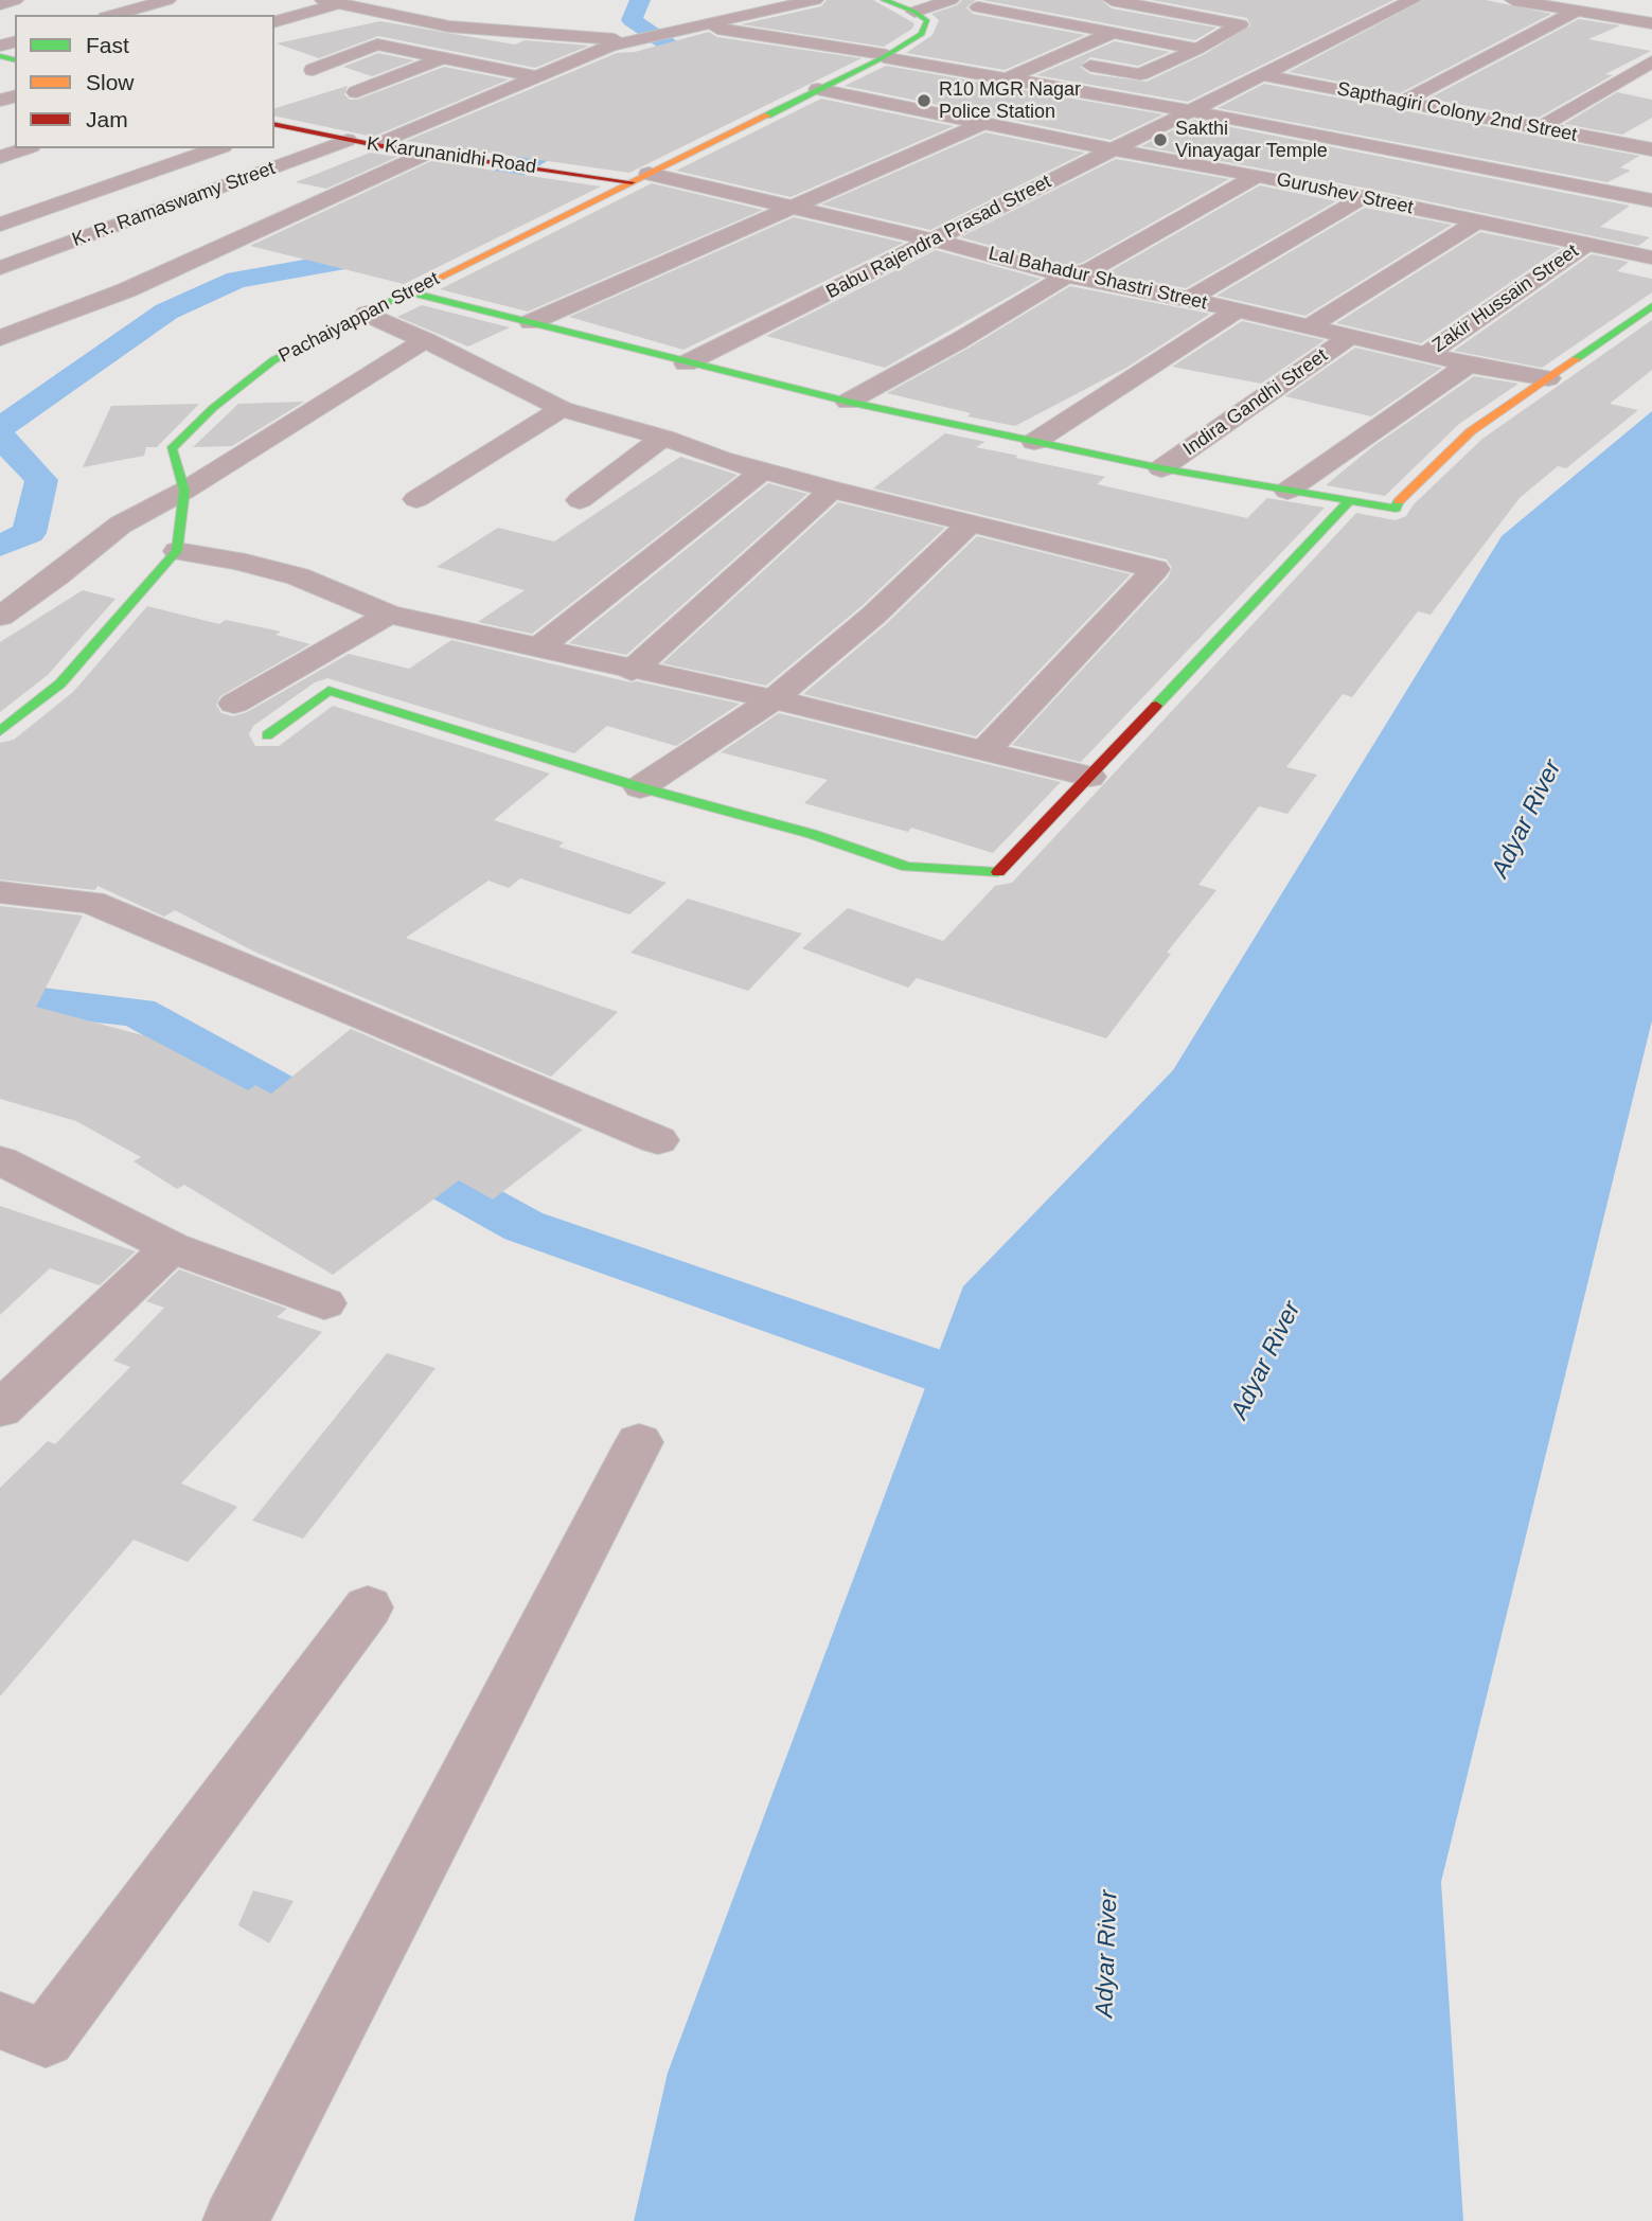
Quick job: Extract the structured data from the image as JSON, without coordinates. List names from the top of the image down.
{
  "streets": {
    "street": [
      "Sapthagiri Colony 2nd Street",
      "K Karunanidhi Road",
      "Gurushev Street",
      "K. R. Ramaswamy Street",
      "Babu Rajendra Prasad Street",
      "Lal Bahadur Shastri Street",
      "Zakir Hussain Street",
      "Pachaiyappan Street",
      "Indira Gandhi Street"
    ]
  },
  "crossings": [
    ["Sapthagiri Colony 2nd Street", "Babu Rajendra Prasad Street"],
    ["K Karunanidhi Road", "K. R. Ramaswamy Street"],
    ["K Karunanidhi Road", "Lal Bahadur Shastri Street"],
    ["K Karunanidhi Road", "Pachaiyappan Street"],
    ["Gurushev Street", "Babu Rajendra Prasad Street"],
    ["Gurushev Street", "Zakir Hussain Street"],
    ["Gurushev Street", "Pachaiyappan Street"],
    ["Babu Rajendra Prasad Street", "Lal Bahadur Shastri Street"],
    ["Lal Bahadur Shastri Street", "Zakir Hussain Street"],
    ["Lal Bahadur Shastri Street", "Pachaiyappan Street"],
    ["Lal Bahadur Shastri Street", "Indira Gandhi Street"]
  ],
  "water": ["Adyar River"],
  "places": ["R10 MGR Nagar Police Station", "Sakthi Vinayagar Temple"],
  "legend": ["Fast", "Slow", "Jam"]
}
